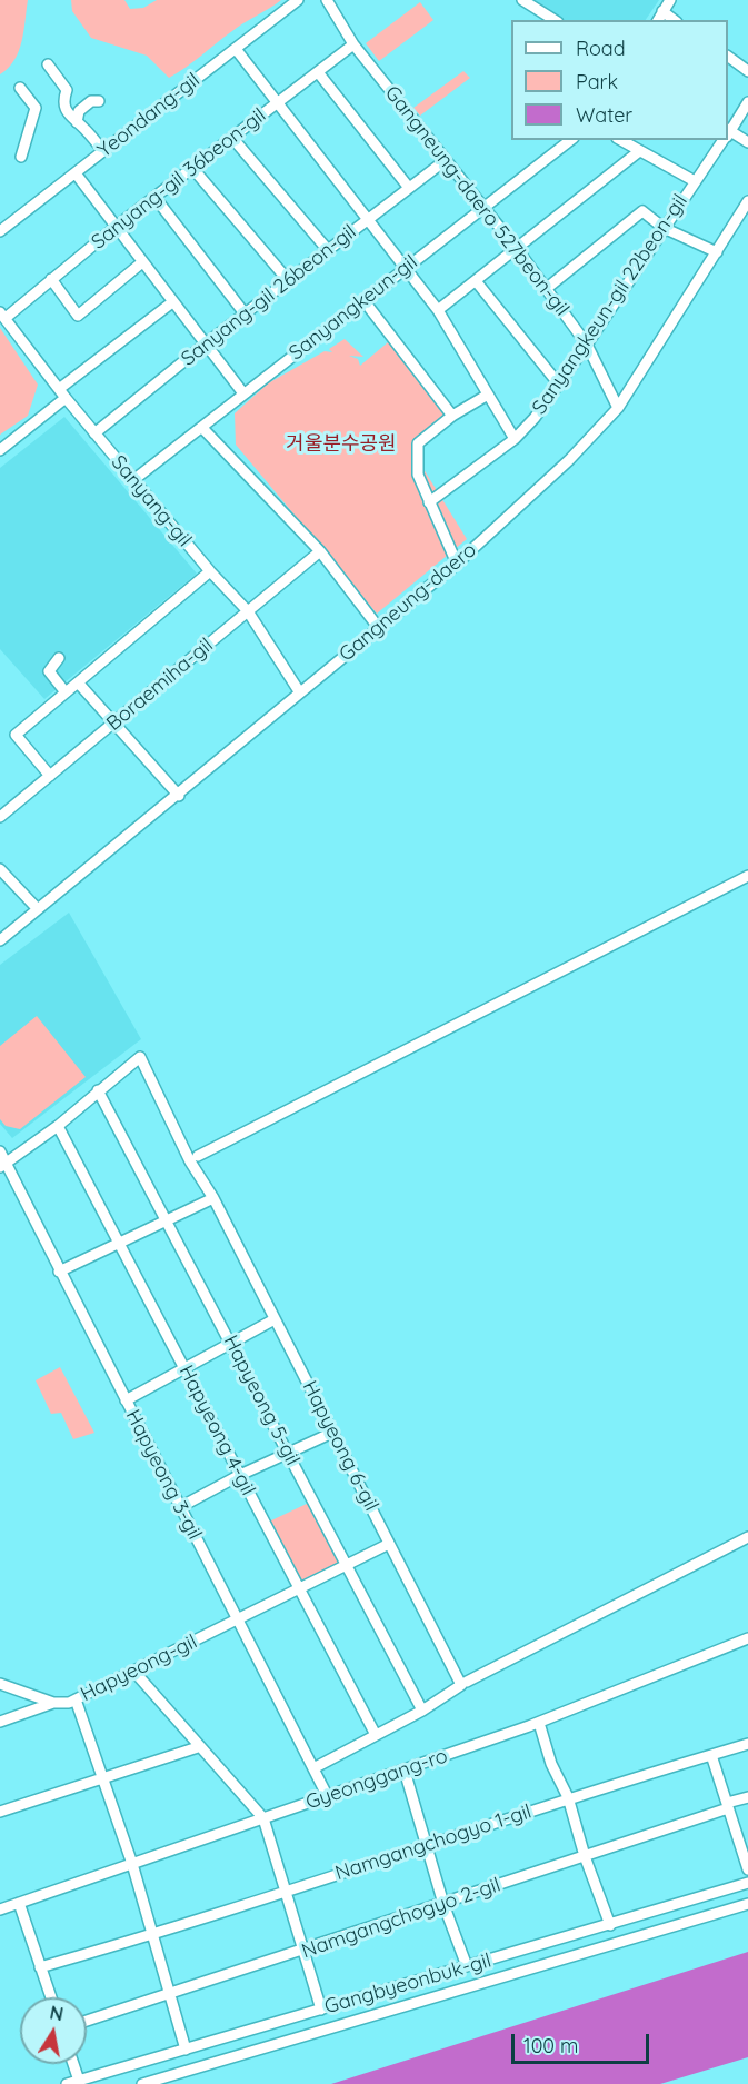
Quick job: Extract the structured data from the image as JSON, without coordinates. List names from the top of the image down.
{
  "streets": {
    "street": [
      "Yeondang-gil",
      "Sanyang-gil 36beon-gil",
      "Gangneung-daero 527beon-gil",
      "Sanyang-gil 26beon-gil",
      "Sanyangkeun-gil 22beon-gil",
      "Sanyangkeun-gil",
      "Sanyang-gil",
      "Gangneung-daero",
      "Boraemiha-gil",
      "Hapyeong 5-gil",
      "Hapyeong 4-gil",
      "Hapyeong 6-gil",
      "Hapyeong 3-gil",
      "Hapyeong-gil",
      "Gyeonggang-ro",
      "Namgangchogyo 1-gil",
      "Namgangchogyo 2-gil",
      "Gangbyeonbuk-gil"
    ]
  },
  "crossings": [
    ["Sanyang-gil 36beon-gil", "Gangneung-daero 527beon-gil"],
    ["Sanyang-gil 36beon-gil", "Sanyang-gil"],
    ["Gangneung-daero 527beon-gil", "Sanyang-gil 26beon-gil"],
    ["Gangneung-daero 527beon-gil", "Sanyangkeun-gil 22beon-gil"],
    ["Gangneung-daero 527beon-gil", "Sanyangkeun-gil"],
    ["Gangneung-daero 527beon-gil", "Gangneung-daero"],
    ["Sanyang-gil 26beon-gil", "Sanyang-gil"],
    ["Sanyangkeun-gil", "Sanyang-gil"],
    ["Sanyang-gil", "Gangneung-daero"],
    ["Sanyang-gil", "Boraemiha-gil"],
    ["Hapyeong 5-gil", "Hapyeong 6-gil"],
    ["Hapyeong 5-gil", "Hapyeong-gil"],
    ["Hapyeong 4-gil", "Hapyeong 6-gil"],
    ["Hapyeong 4-gil", "Hapyeong-gil"],
    ["Hapyeong 6-gil", "Hapyeong 3-gil"],
    ["Hapyeong 6-gil", "Hapyeong-gil"],
    ["Hapyeong 3-gil", "Hapyeong-gil"],
    ["Hapyeong 3-gil", "Gyeonggang-ro"]
  ],
  "parks": ["거울분수공원"],
  "legend": ["Road", "Park", "Water"],
  "scale_bar": "100 m",
  "north": "top"
}
